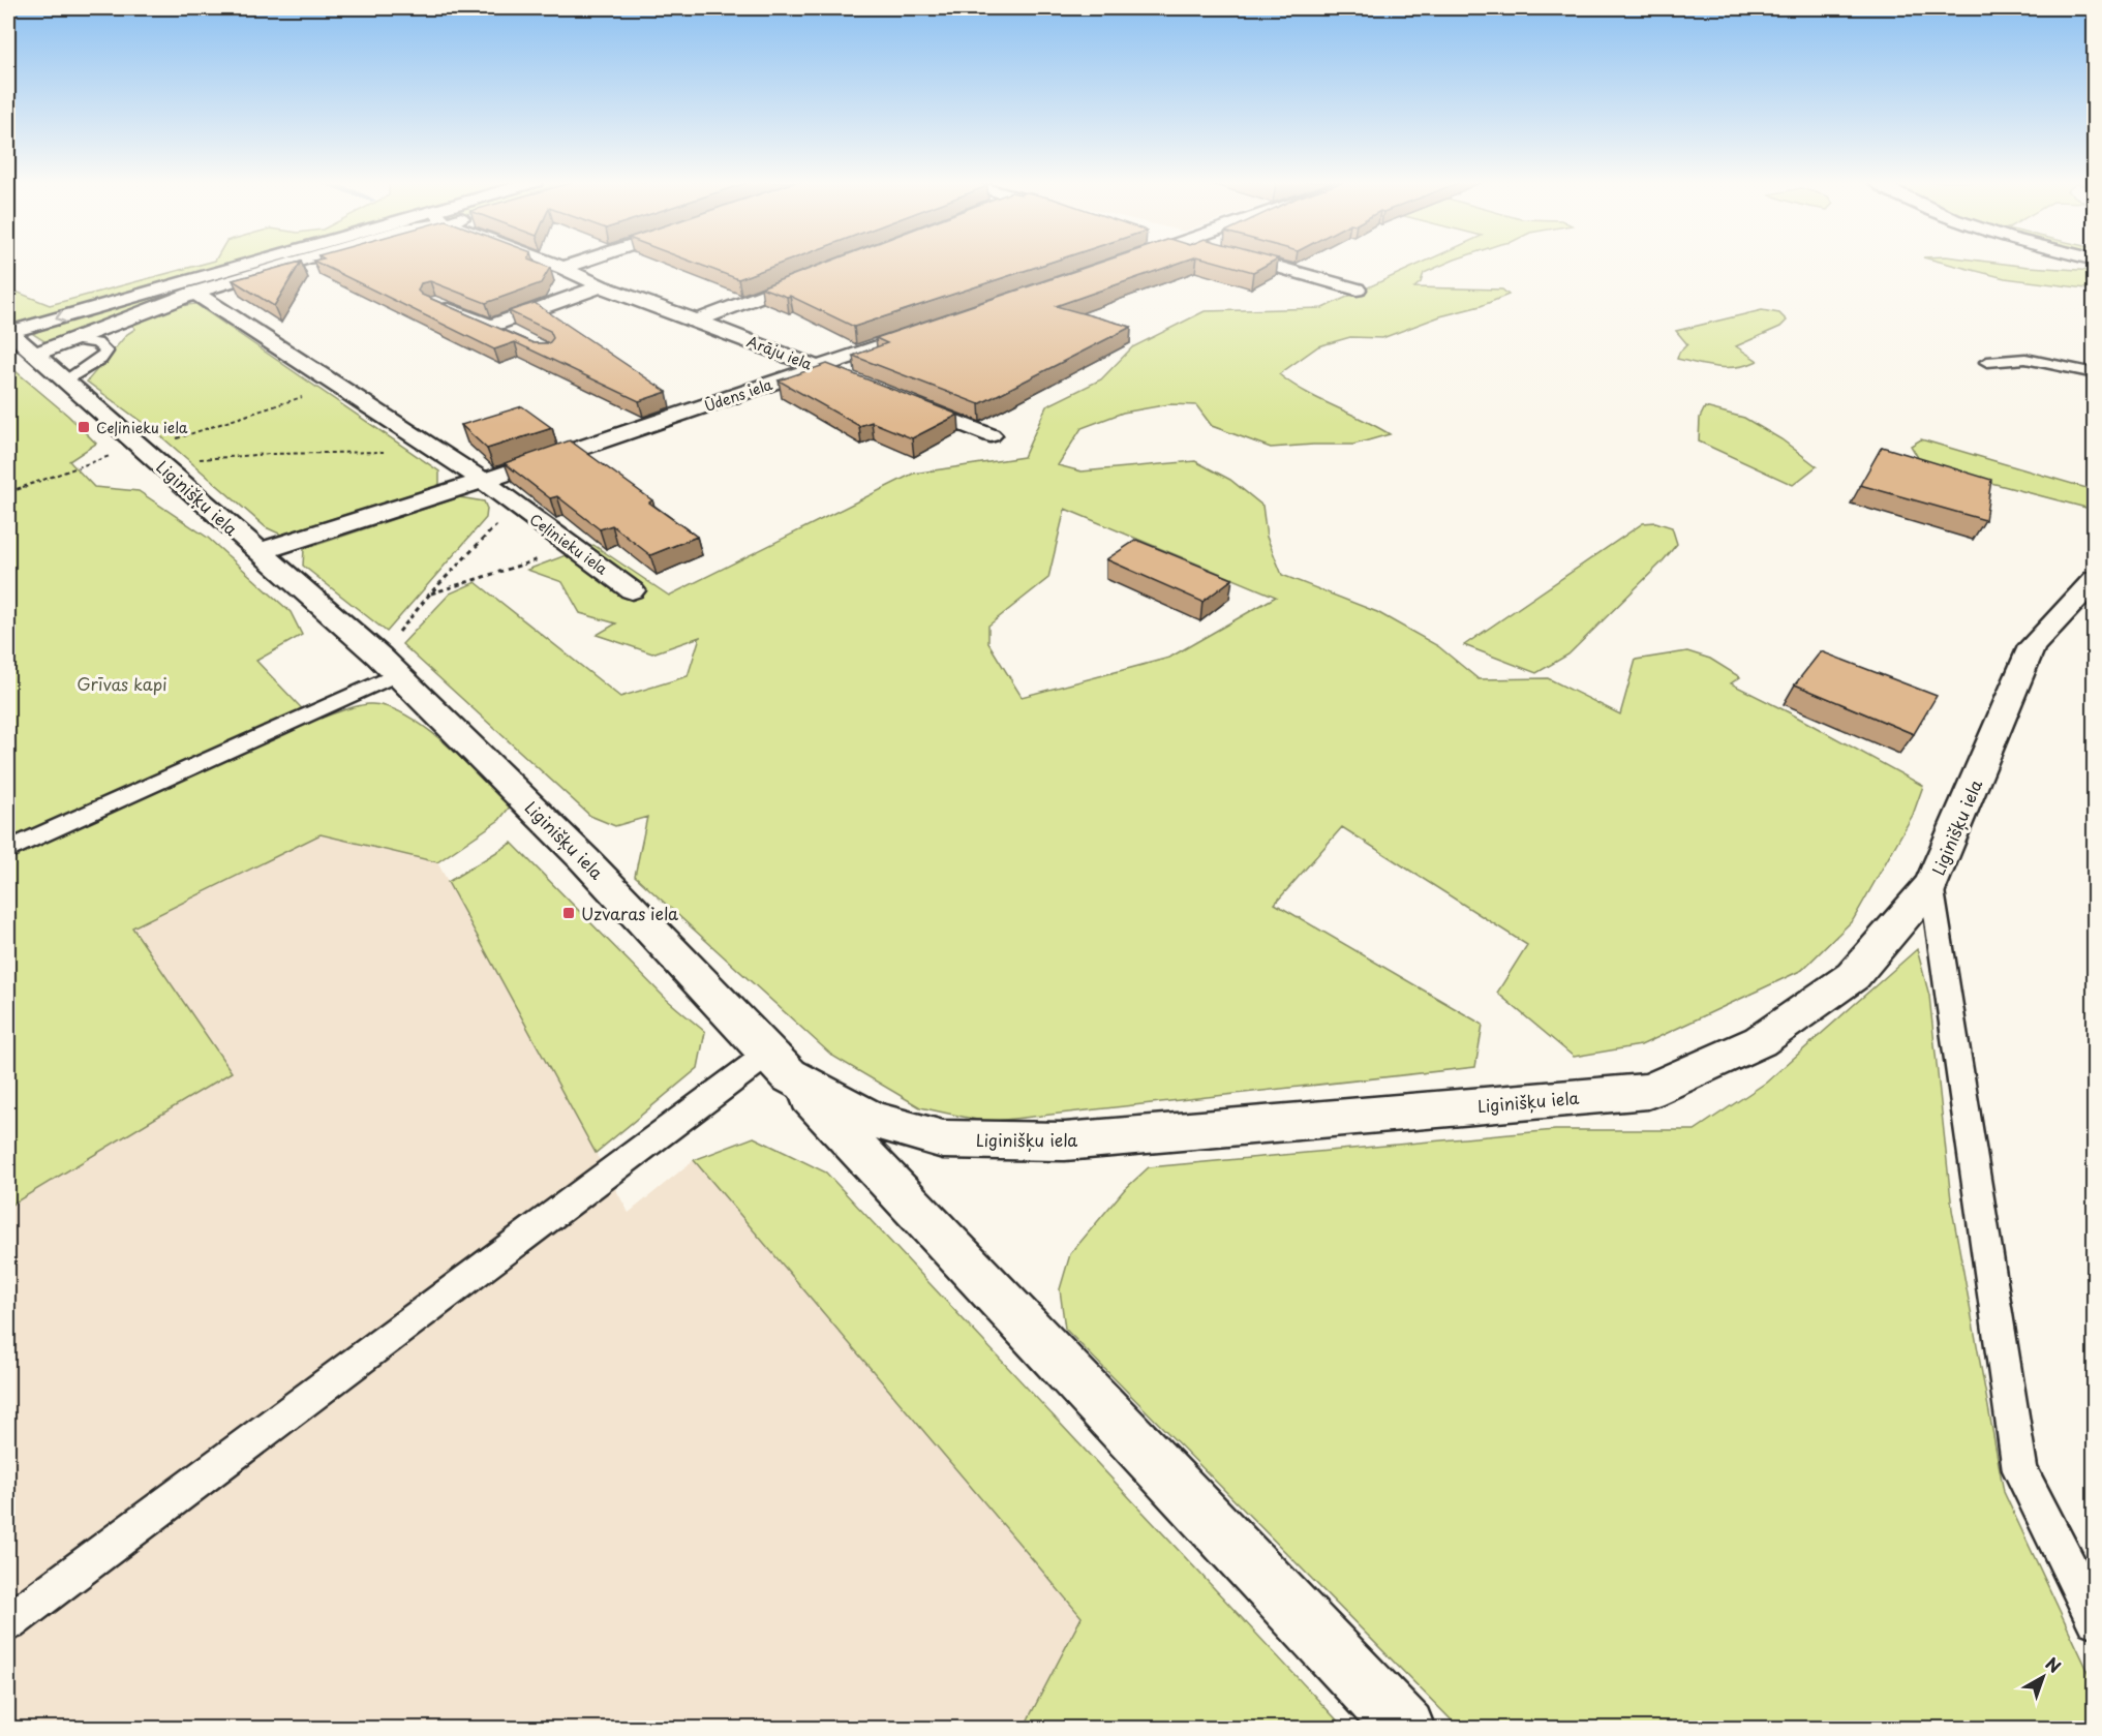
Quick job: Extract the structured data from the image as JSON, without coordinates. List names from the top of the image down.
{
  "streets": {
    "street": [
      "Arāju iela",
      "Ūdens iela",
      "Liginišķu iela",
      "Ceļinieku iela"
    ]
  },
  "crossings": [
    ["Arāju iela", "Ūdens iela"],
    ["Ūdens iela", "Liginišķu iela"],
    ["Ūdens iela", "Ceļinieku iela"]
  ],
  "parks": ["Grīvas kapi"],
  "places": {
    "transit": ["Ceļinieku iela", "Uzvaras iela"]
  },
  "north": "top right"
}
